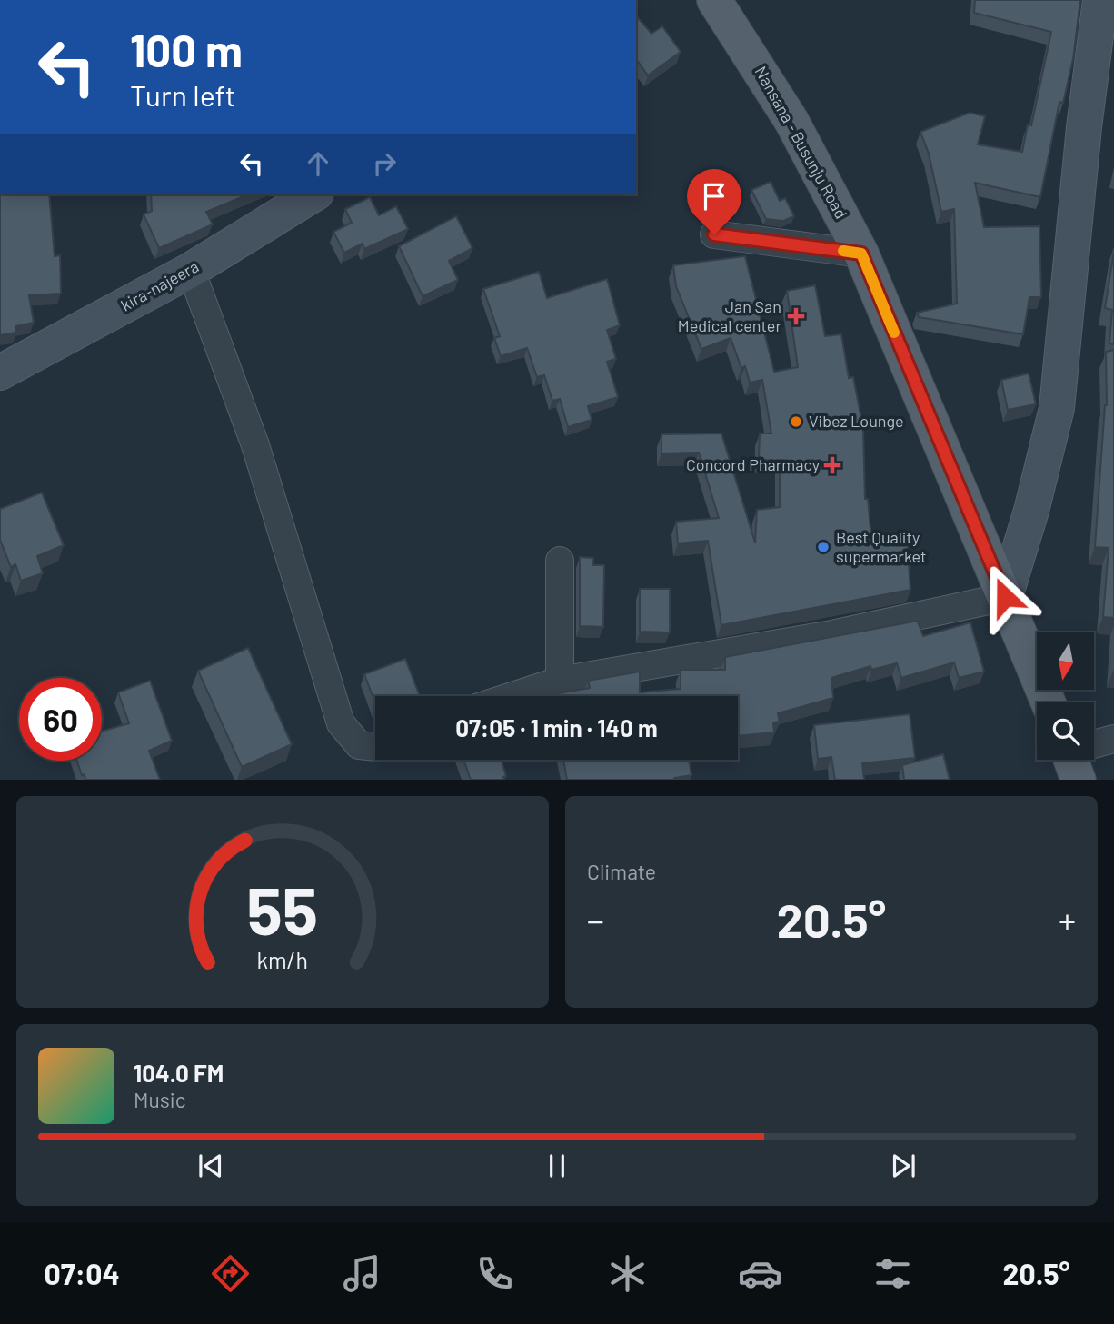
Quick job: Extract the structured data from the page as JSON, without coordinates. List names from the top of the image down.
{
  "streets": {
    "main road": ["Nansana - Busunju Road"],
    "street": ["kira-najeera"]
  },
  "places": {
    "health": ["Jan San Medical center", "Concord Pharmacy"],
    "other": ["Vibez Lounge", "Best Quality supermarket"]
  },
  "north": "bottom",
  "page": {
    "turn": ["100 m", "Turn left"],
    "limit": "60",
    "trip": "07:05 · 1 min · 140 m",
    "tile": "Climate",
    "heat": ["−", "20.5°", "+"],
    "song": ["104.0 FM", "Music"],
    "tabs": ["07:04", "20.5°"],
    "gauge": ["55", "km/h"]
  }
}
